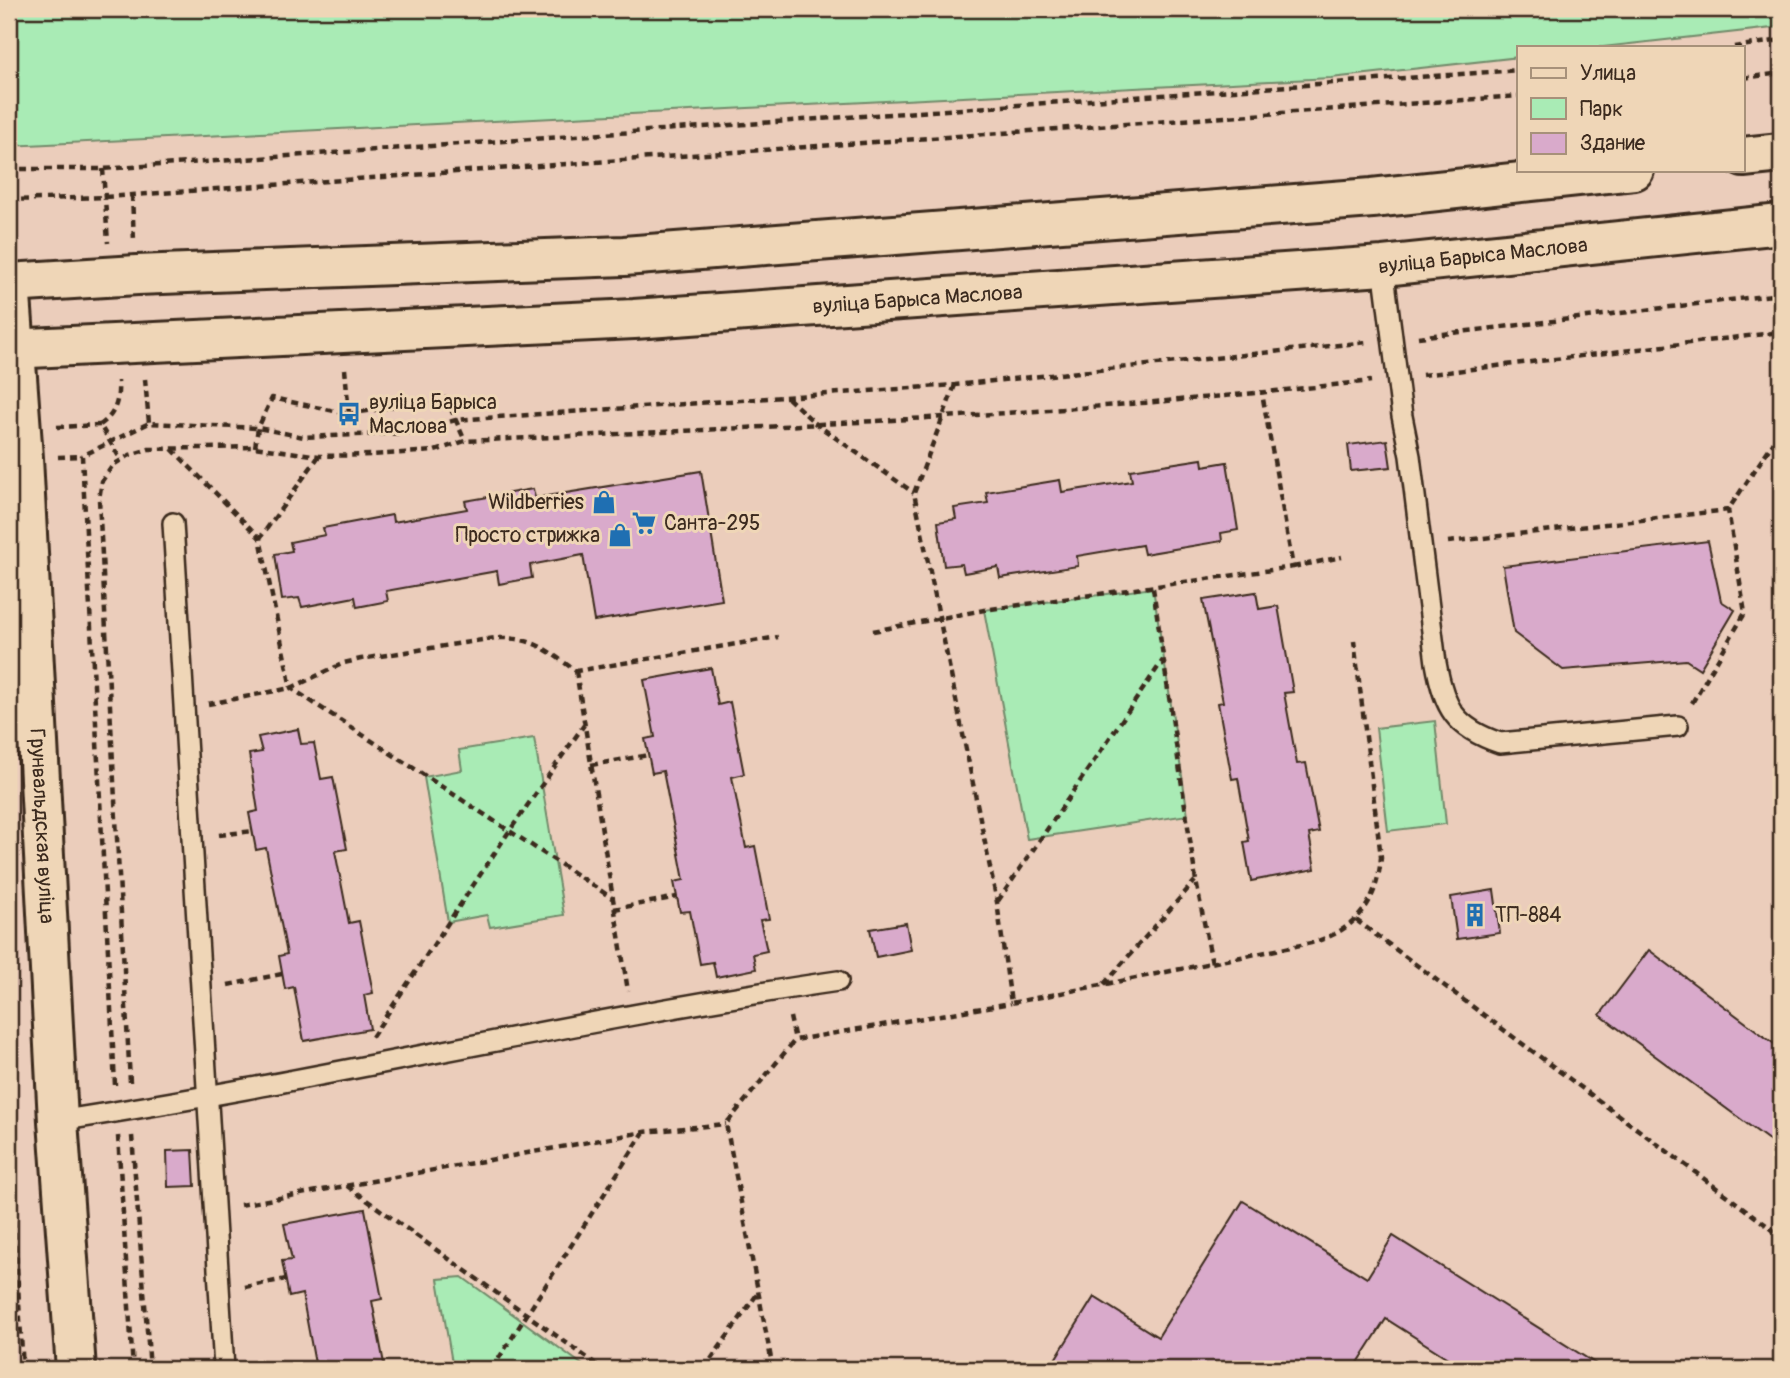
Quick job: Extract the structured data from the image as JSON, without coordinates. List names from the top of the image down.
{
  "streets": {
    "main road": ["вуліца Барыса Маслова", "Грунвальдская вуліца"]
  },
  "crossings": [
    ["вуліца Барыса Маслова", "Грунвальдская вуліца"]
  ],
  "places": {
    "bus stop": ["вуліца Барыса Маслова"],
    "shop": ["Wildberries", "Просто стрижка"],
    "supermarket": ["Санта-295"],
    "building": ["ТП-884"]
  },
  "legend": ["Улица", "Парк", "Здание"]
}
